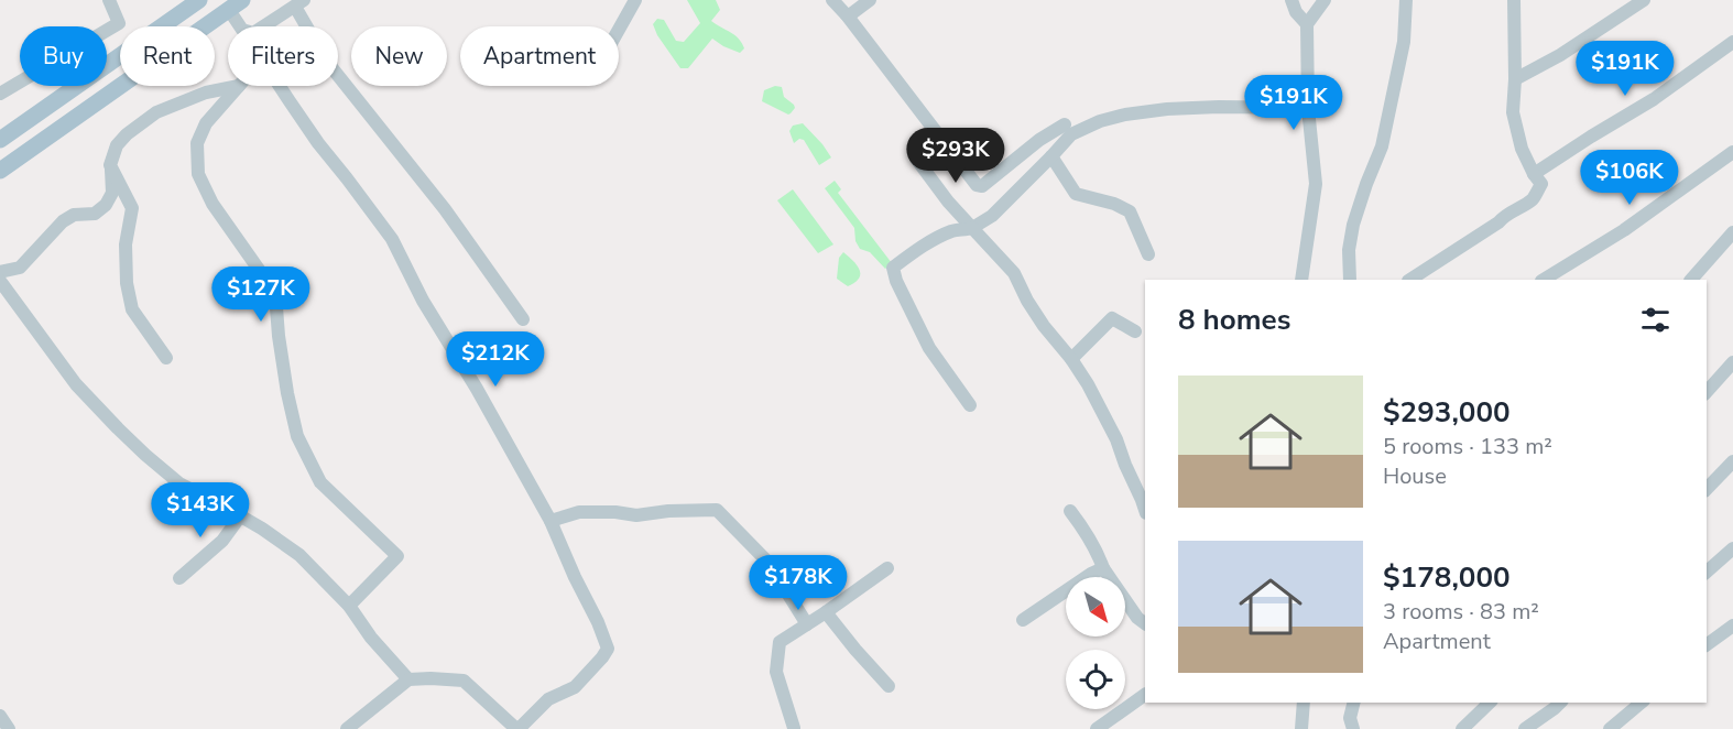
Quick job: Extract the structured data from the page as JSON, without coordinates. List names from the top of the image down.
{
  "north": "bottom right",
  "page": {
    "chip": [
      "Buy",
      "Rent",
      "Filters",
      "New",
      "Apartment"
    ],
    "price": [
      "$191K",
      "$191K",
      "$293K",
      "$106K",
      "$127K",
      "$212K",
      "$143K",
      "$178K"
    ],
    "heading": "8 homes",
    "list": [
      {
        "name": "$293,000",
        "note": "5 rooms · 133 m² · House"
      },
      {
        "name": "$178,000",
        "note": "3 rooms · 83 m² · Apartment"
      }
    ]
  }
}
